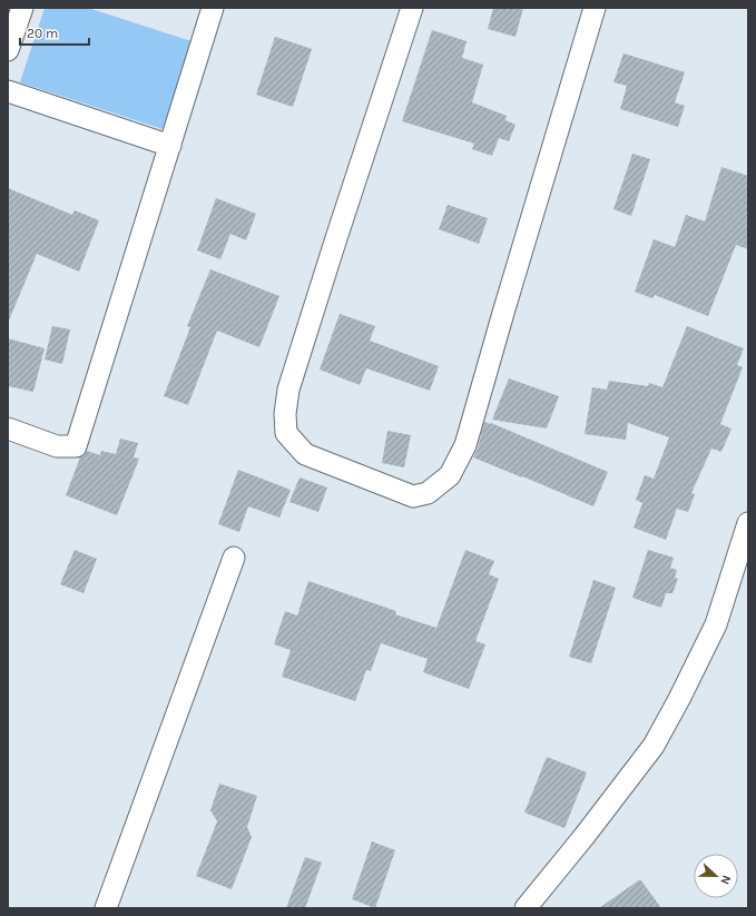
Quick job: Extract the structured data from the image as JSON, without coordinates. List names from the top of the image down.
{
  "scale_bar": "20 m",
  "north": "right"
}
